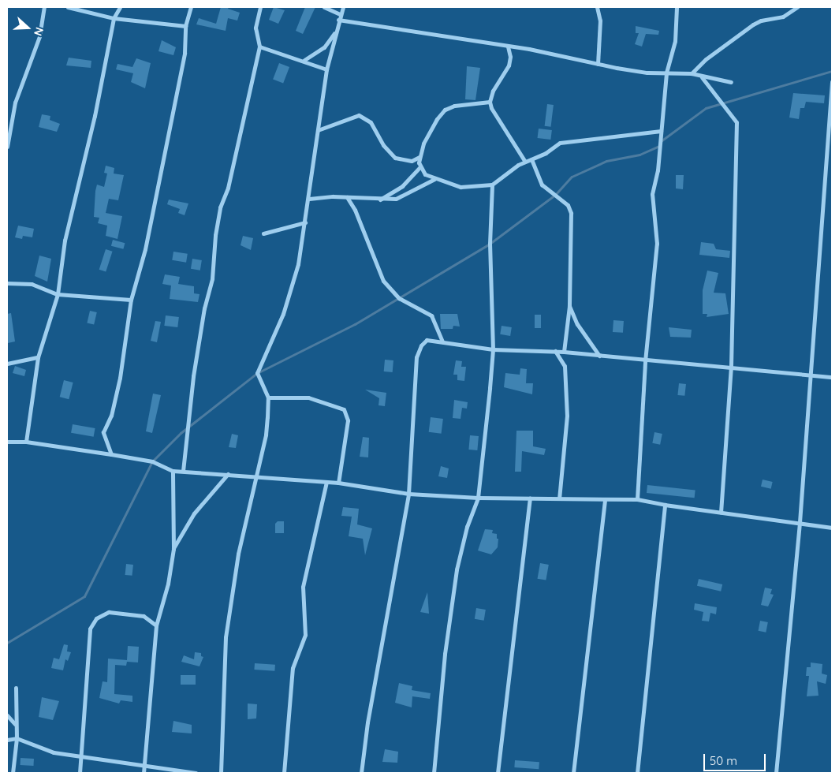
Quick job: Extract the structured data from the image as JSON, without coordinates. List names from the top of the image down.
{
  "scale_bar": "50 m",
  "north": "right"
}
